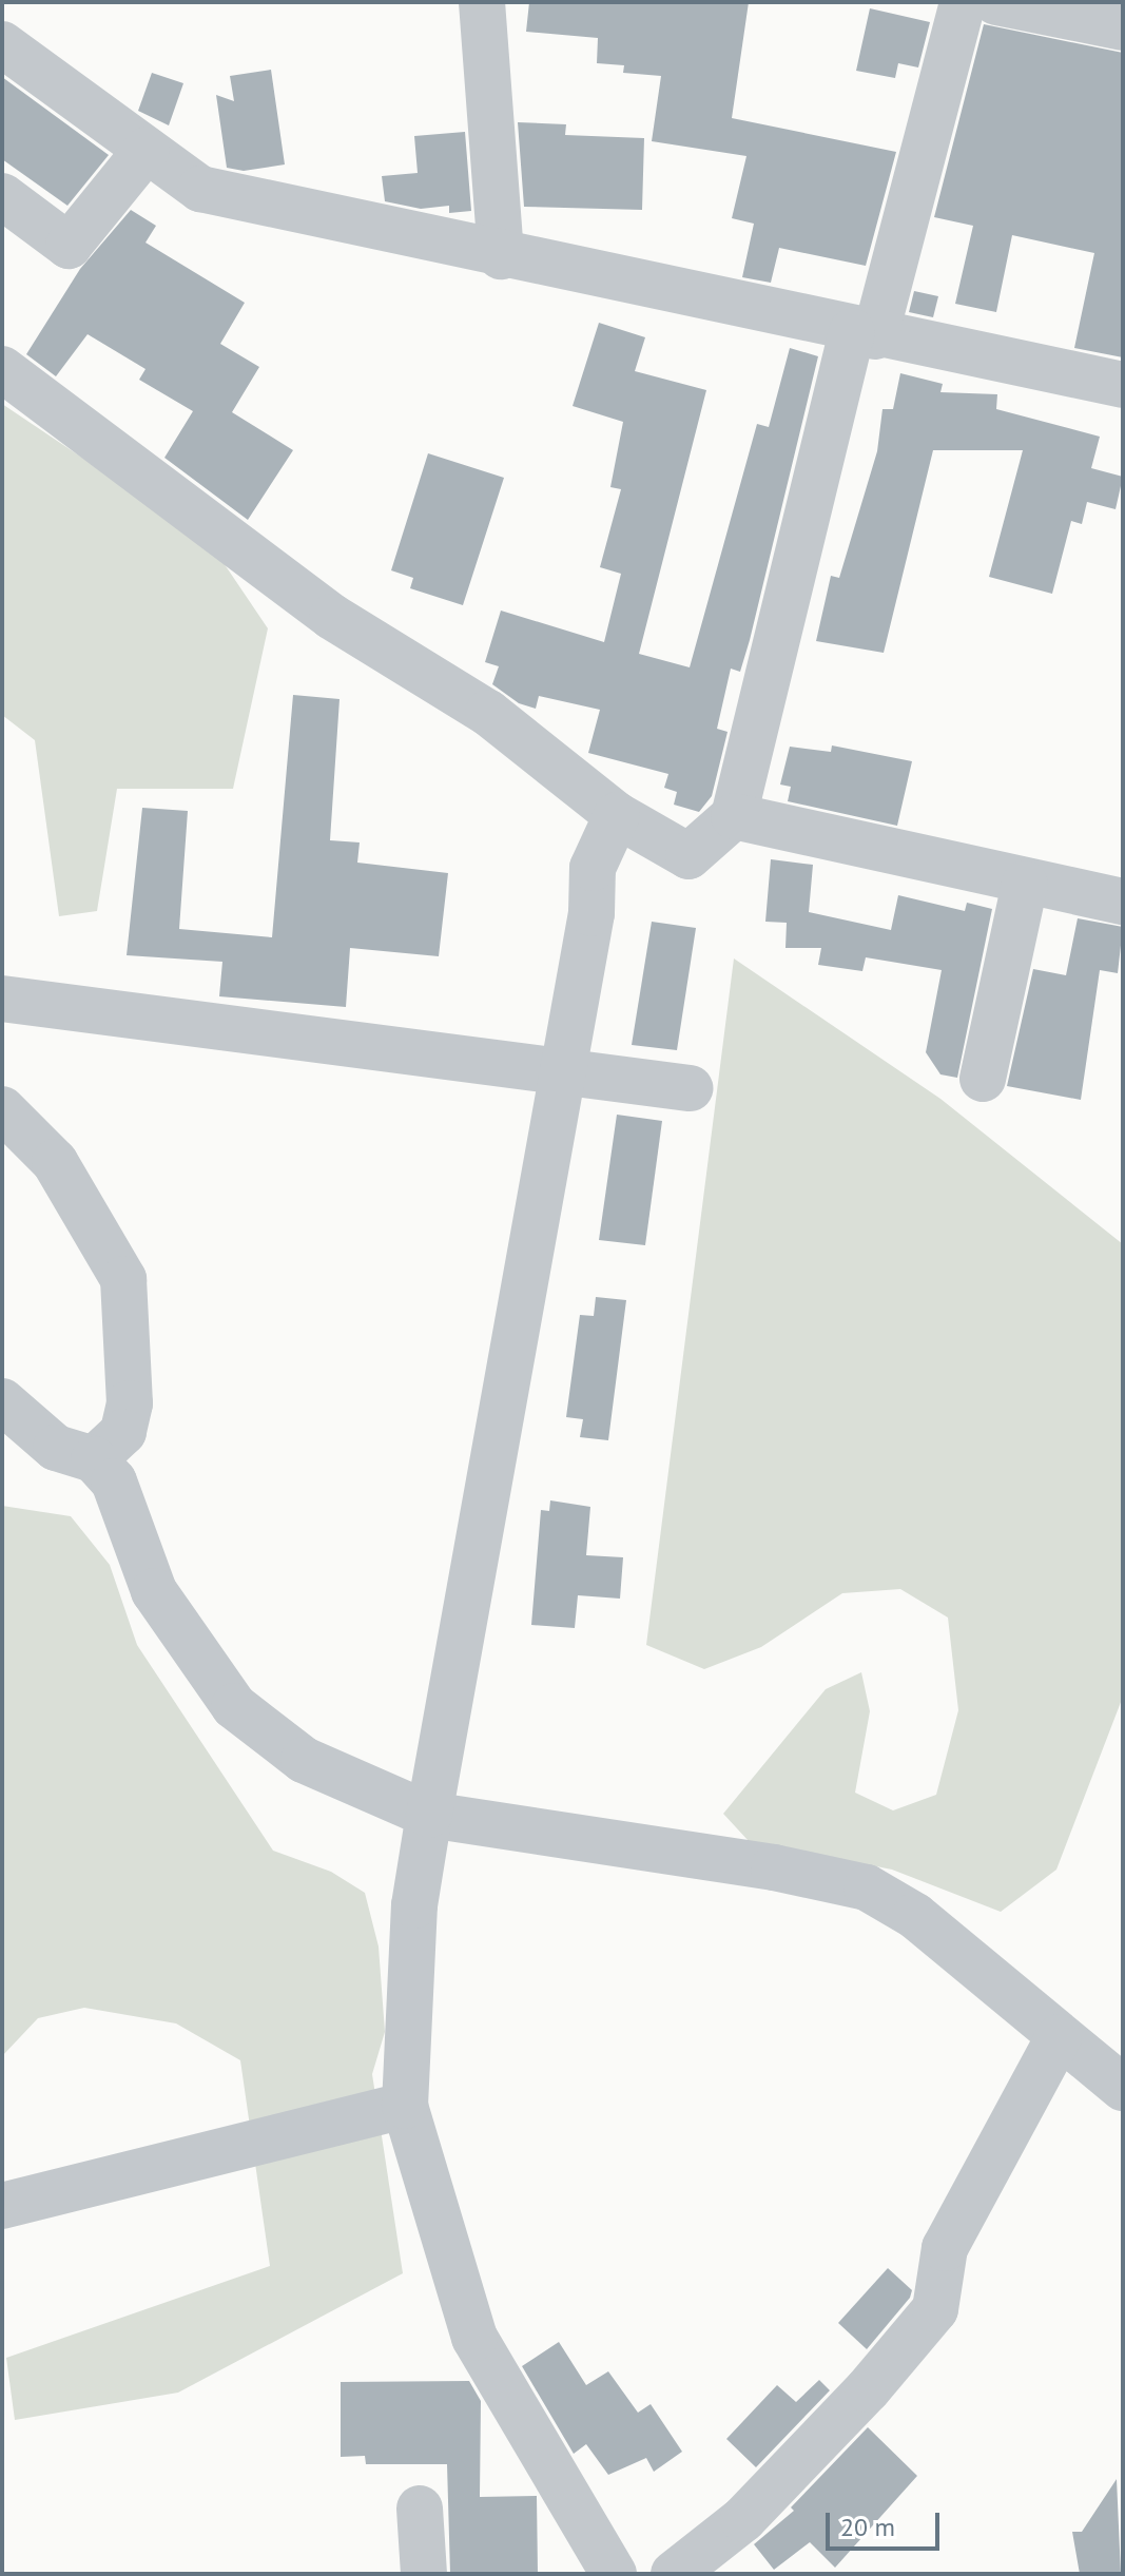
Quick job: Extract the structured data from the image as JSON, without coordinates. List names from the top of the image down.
{
  "scale_bar": "20 m"
}
